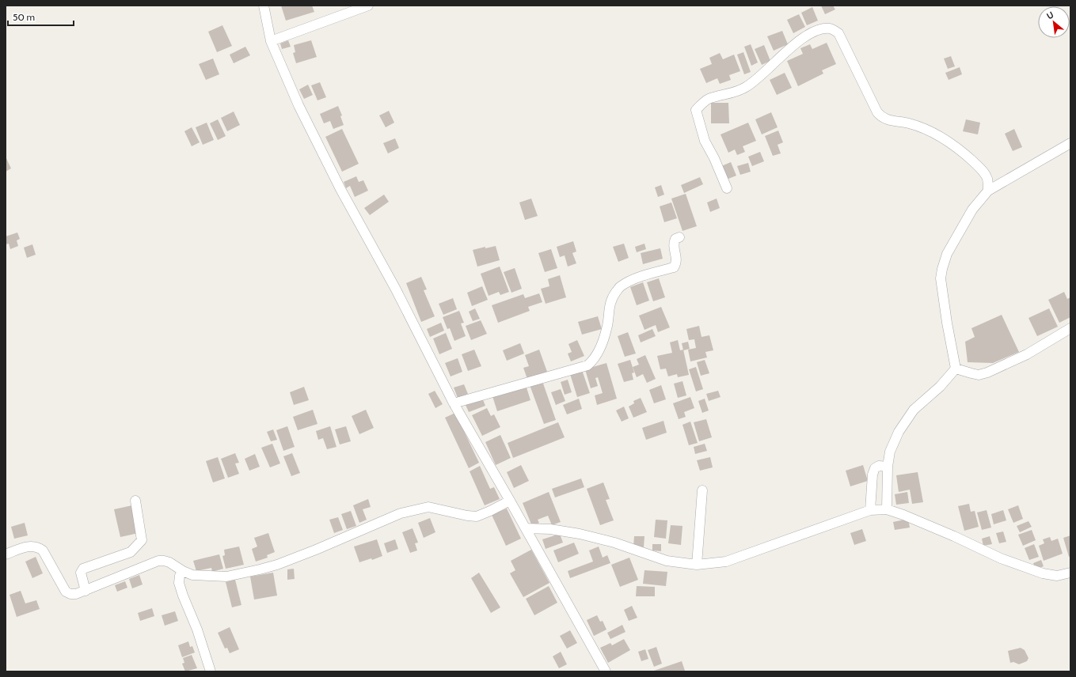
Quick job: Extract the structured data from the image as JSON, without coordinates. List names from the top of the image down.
{
  "scale_bar": "50 m",
  "north": "top left"
}
